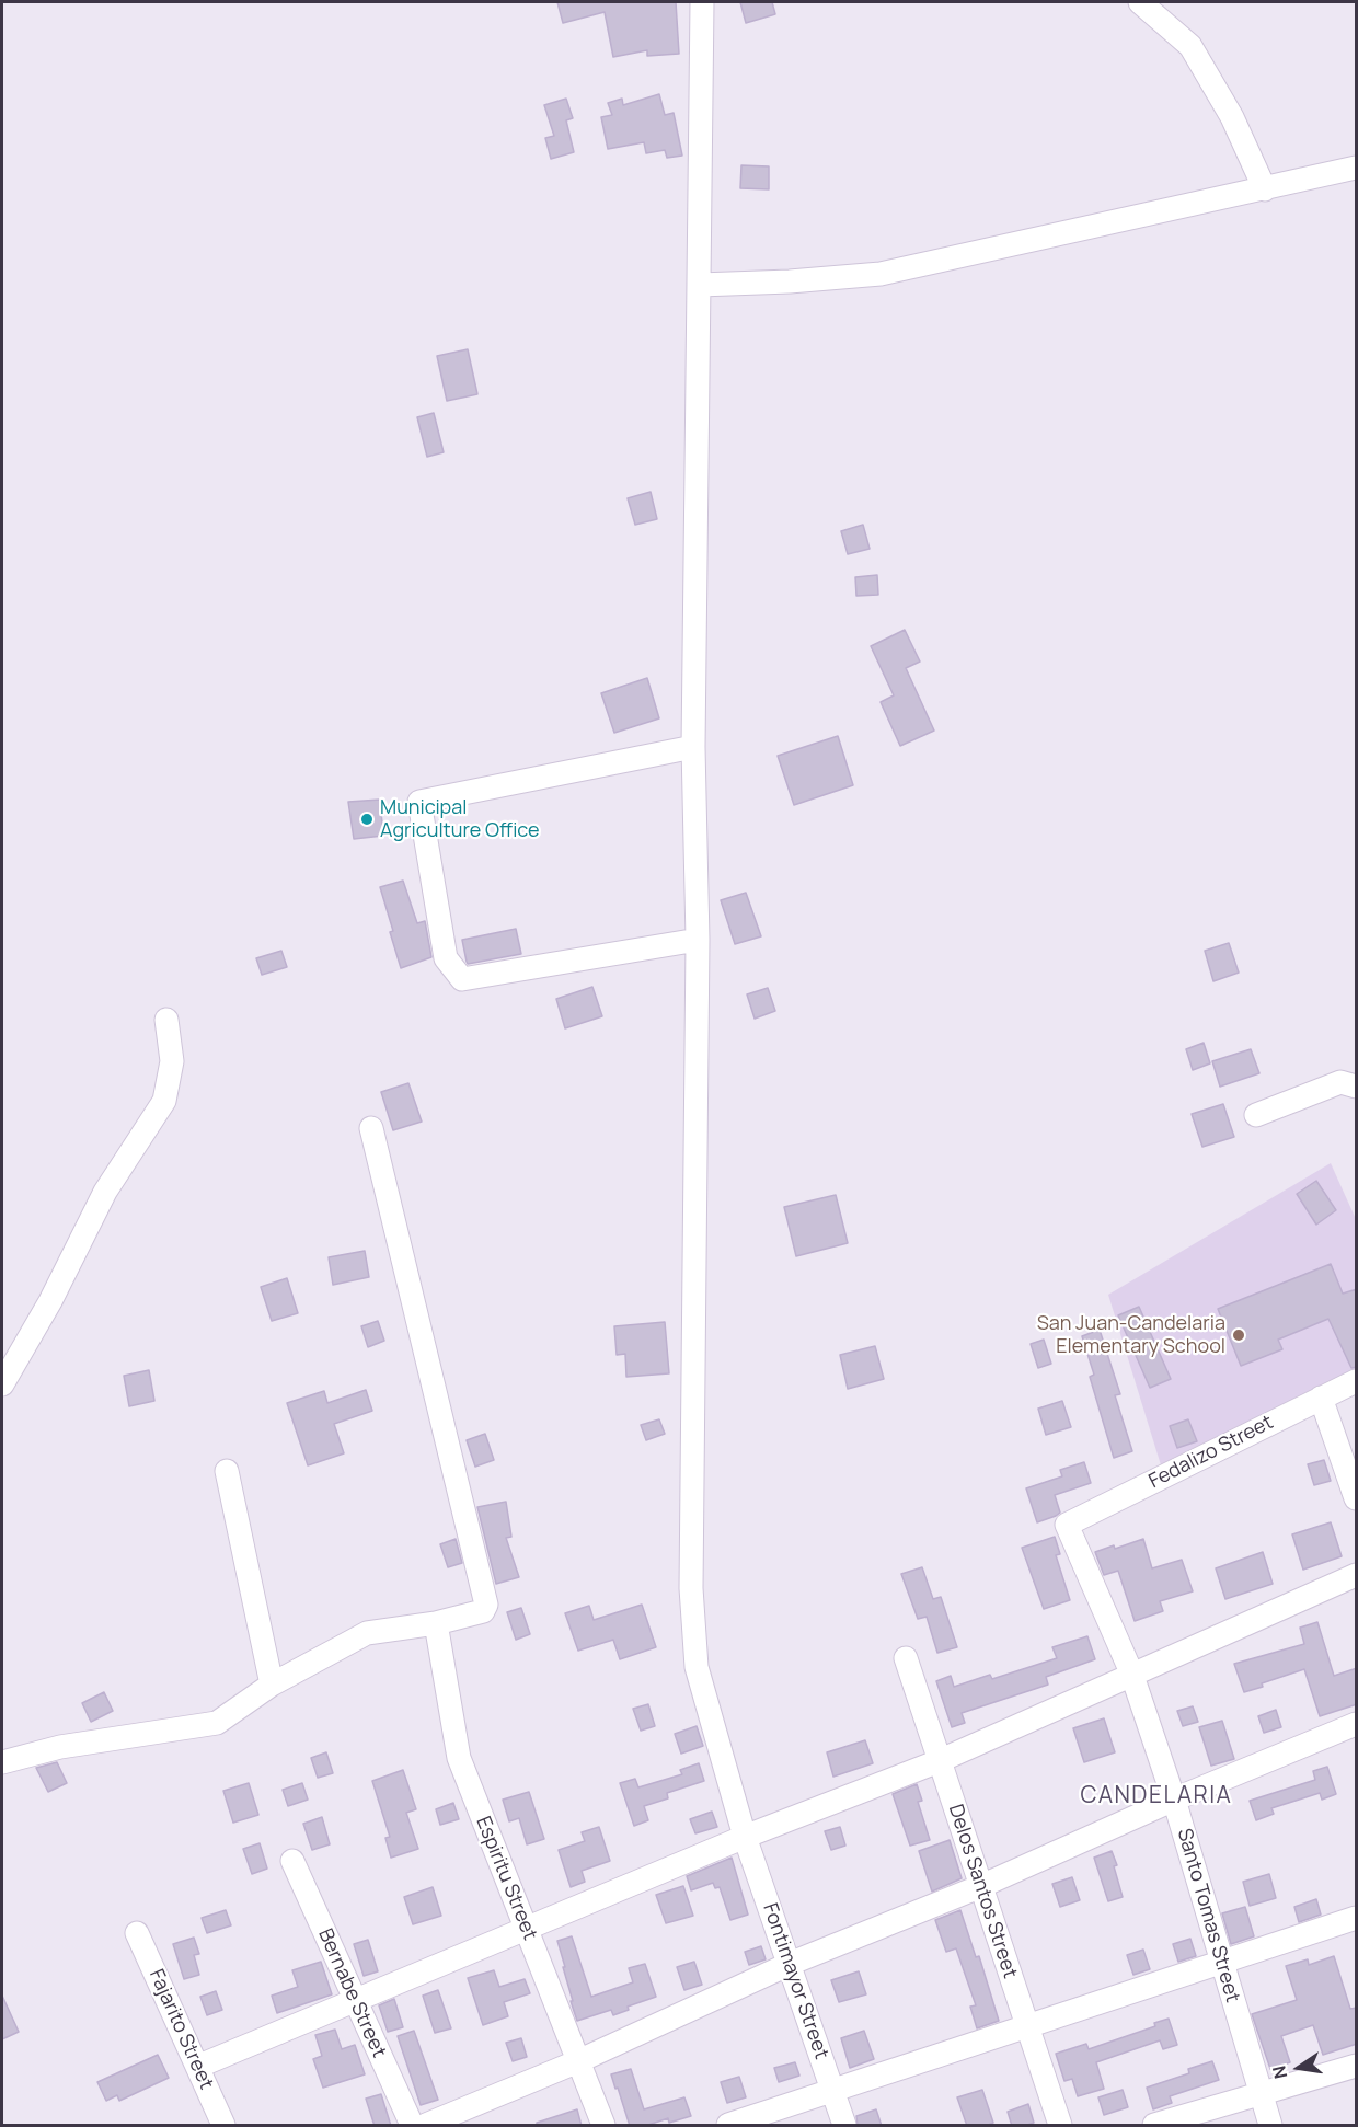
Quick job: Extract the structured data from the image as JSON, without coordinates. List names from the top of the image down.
{
  "streets": {
    "street": [
      "Fedalizo Street",
      "Espiritu Street",
      "Delos Santos Street",
      "Santo Tomas Street",
      "Fontimayor Street",
      "Bernabe Street",
      "Fajarito Street"
    ]
  },
  "crossings": [
    ["Fedalizo Street", "Santo Tomas Street"]
  ],
  "districts": ["CANDELARIA"],
  "places": ["Municipal Agriculture Office", "San Juan-Candelaria Elementary School"],
  "north": "left"
}
